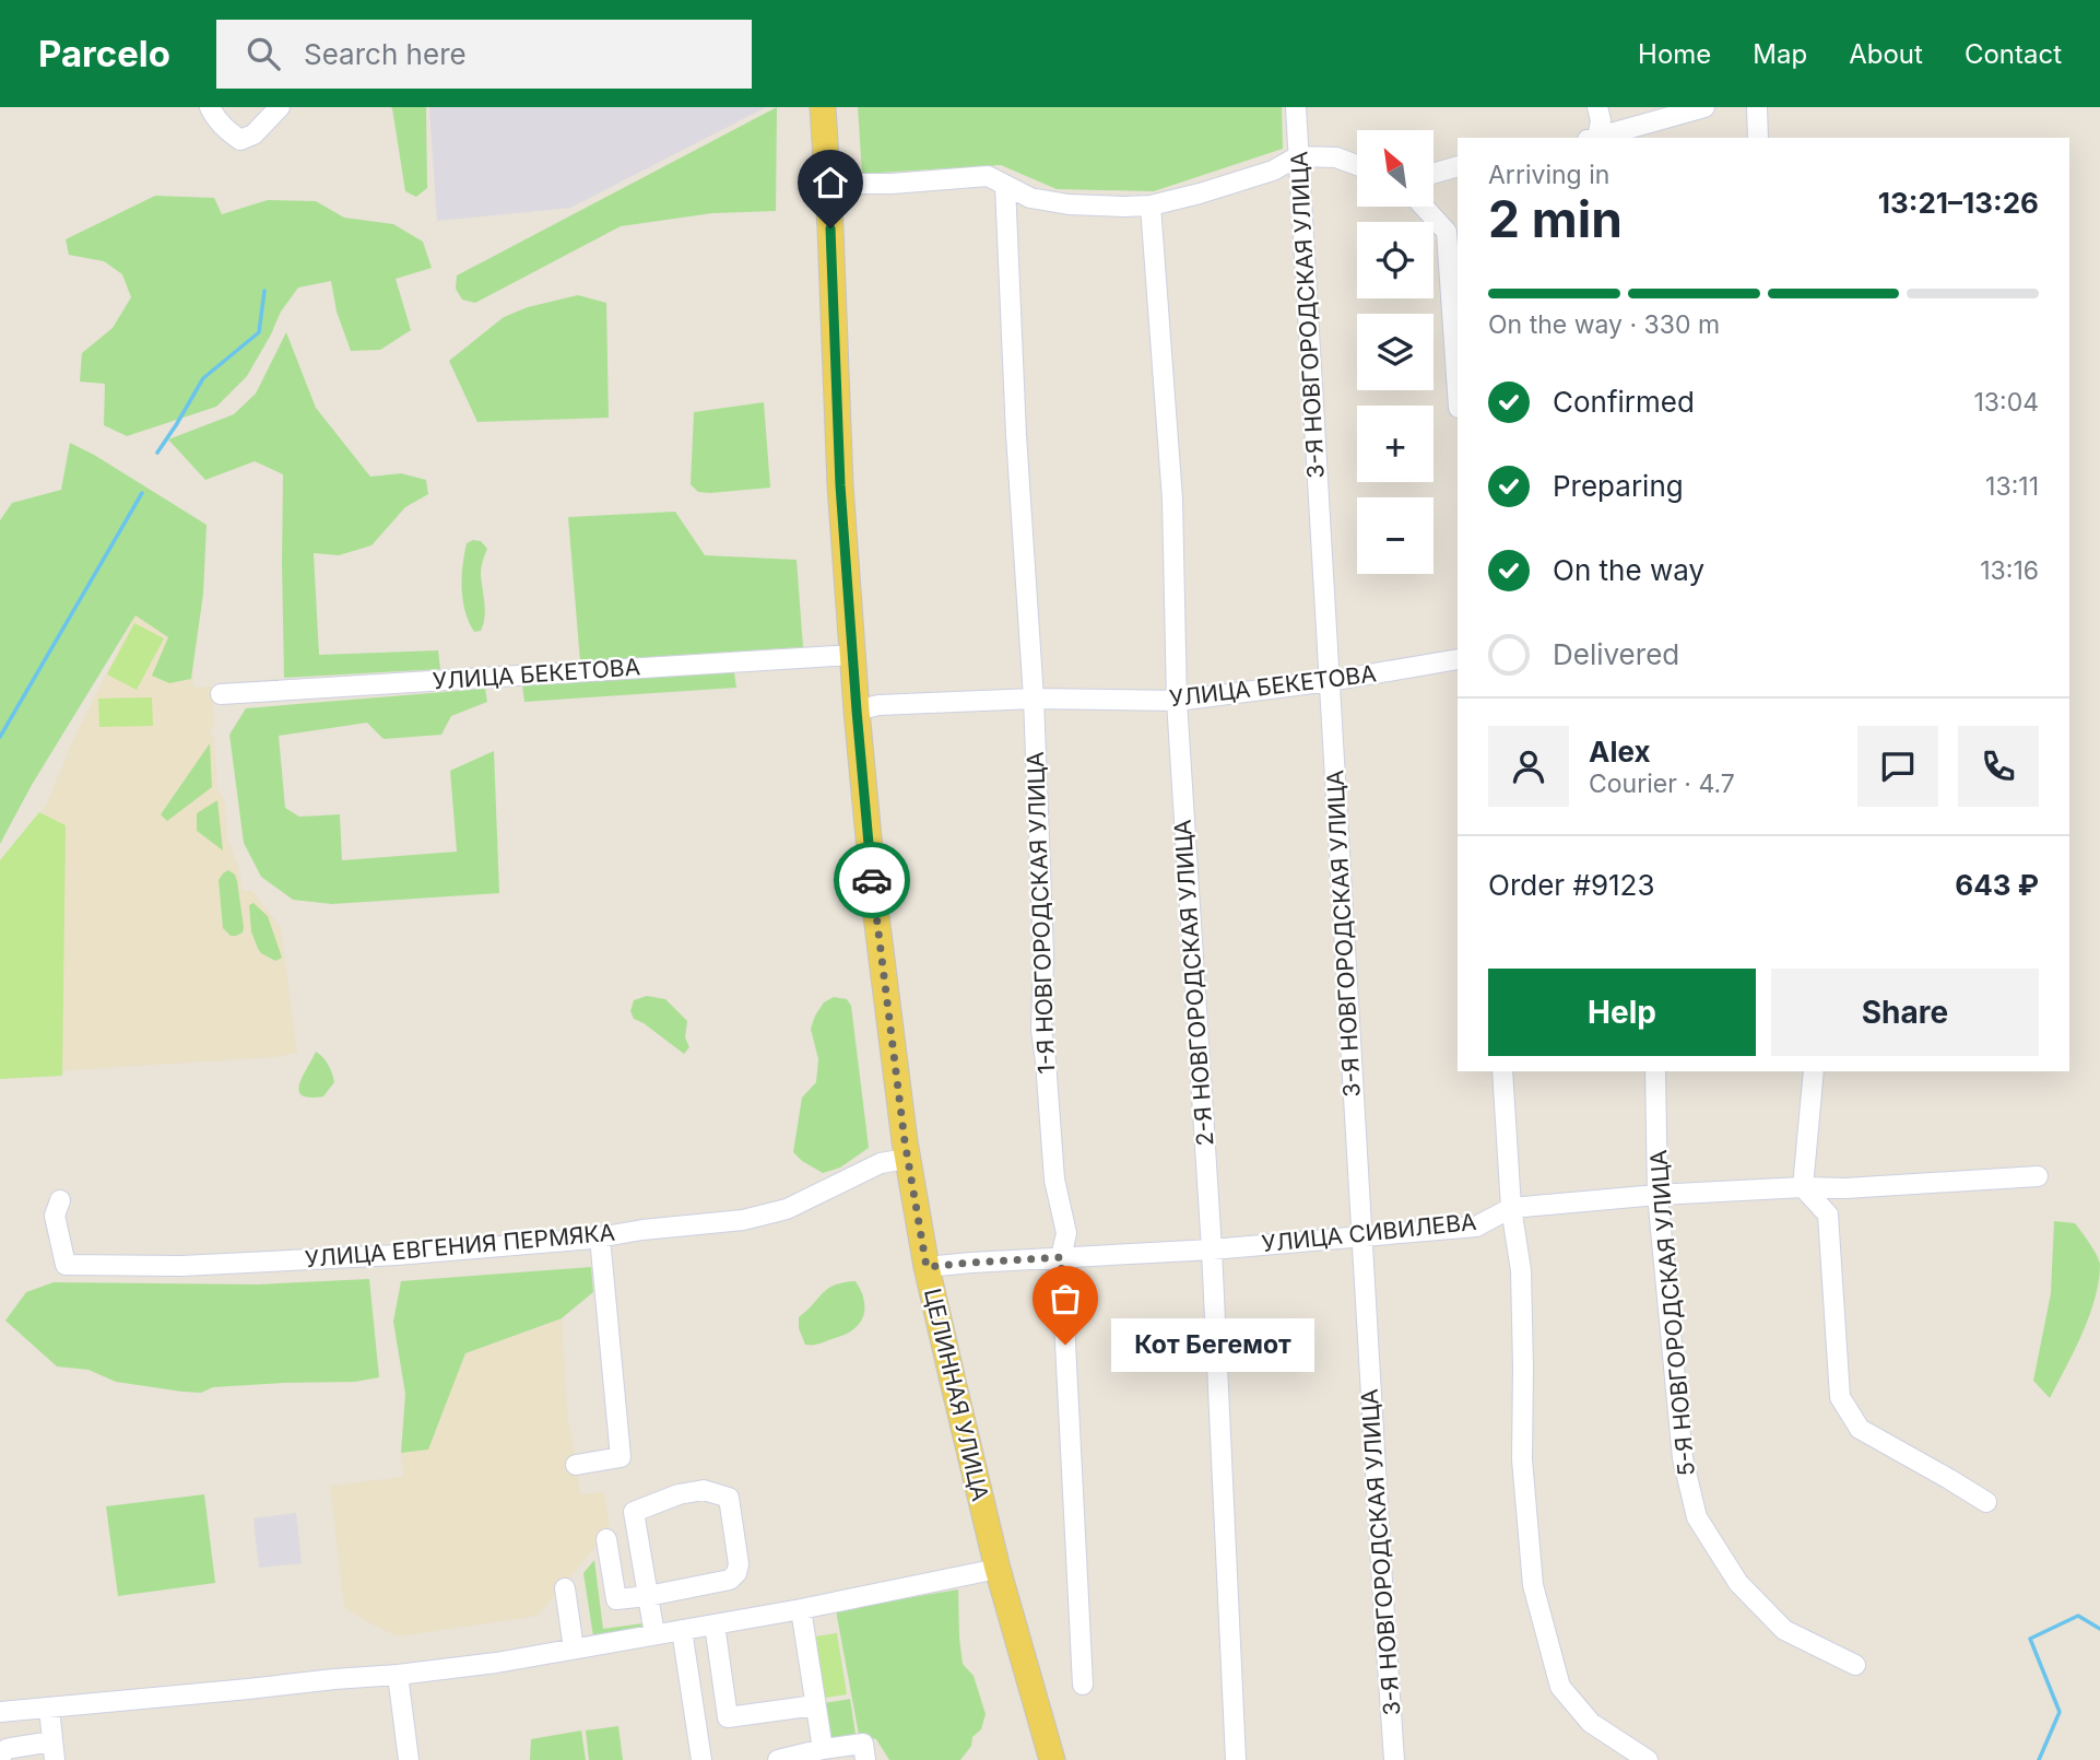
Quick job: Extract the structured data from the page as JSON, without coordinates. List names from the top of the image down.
{
  "streets": {
    "main road": ["ЦЕЛИННАЯ УЛИЦА"],
    "street": [
      "3-Я НОВГОРОДСКАЯ УЛИЦА",
      "УЛИЦА БЕКЕТОВА",
      "1-Я НОВГОРОДСКАЯ УЛИЦА",
      "2-Я НОВГОРОДСКАЯ УЛИЦА",
      "УЛИЦА СИВИЛЕВА",
      "УЛИЦА ЕВГЕНИЯ ПЕРМЯКА",
      "5-Я НОВГОРОДСКАЯ УЛИЦА"
    ]
  },
  "crossings": [
    ["3-Я НОВГОРОДСКАЯ УЛИЦА", "УЛИЦА БЕКЕТОВА"],
    ["3-Я НОВГОРОДСКАЯ УЛИЦА", "УЛИЦА СИВИЛЕВА"],
    ["УЛИЦА БЕКЕТОВА", "1-Я НОВГОРОДСКАЯ УЛИЦА"],
    ["УЛИЦА БЕКЕТОВА", "2-Я НОВГОРОДСКАЯ УЛИЦА"],
    ["УЛИЦА БЕКЕТОВА", "ЦЕЛИННАЯ УЛИЦА"],
    ["1-Я НОВГОРОДСКАЯ УЛИЦА", "УЛИЦА СИВИЛЕВА"],
    ["2-Я НОВГОРОДСКАЯ УЛИЦА", "УЛИЦА СИВИЛЕВА"],
    ["УЛИЦА СИВИЛЕВА", "5-Я НОВГОРОДСКАЯ УЛИЦА"],
    ["УЛИЦА СИВИЛЕВА", "ЦЕЛИННАЯ УЛИЦА"],
    ["УЛИЦА ЕВГЕНИЯ ПЕРМЯКА", "ЦЕЛИННАЯ УЛИЦА"]
  ],
  "places": ["Кот Бегемот"],
  "north": "top left",
  "page": {
    "header": "Parcelo",
    "search": "Search here",
    "nav": [
      "Home",
      "Map",
      "About",
      "Contact"
    ],
    "map_buttons": ["+", "−"],
    "heading": ["2 min", "Arriving in", "13:21–13:26"],
    "panel": [
      "Alex",
      "Courier · 4.7",
      "Order #9123",
      "643 ₽"
    ],
    "bar": "On the way · 330 m",
    "list": [
      ["Confirmed", "13:04"],
      ["Preparing", "13:11"],
      ["On the way", "13:16"],
      "Delivered"
    ],
    "buttons": ["Help", "Share"],
    "bubble": "Кот Бегемот"
  }
}
